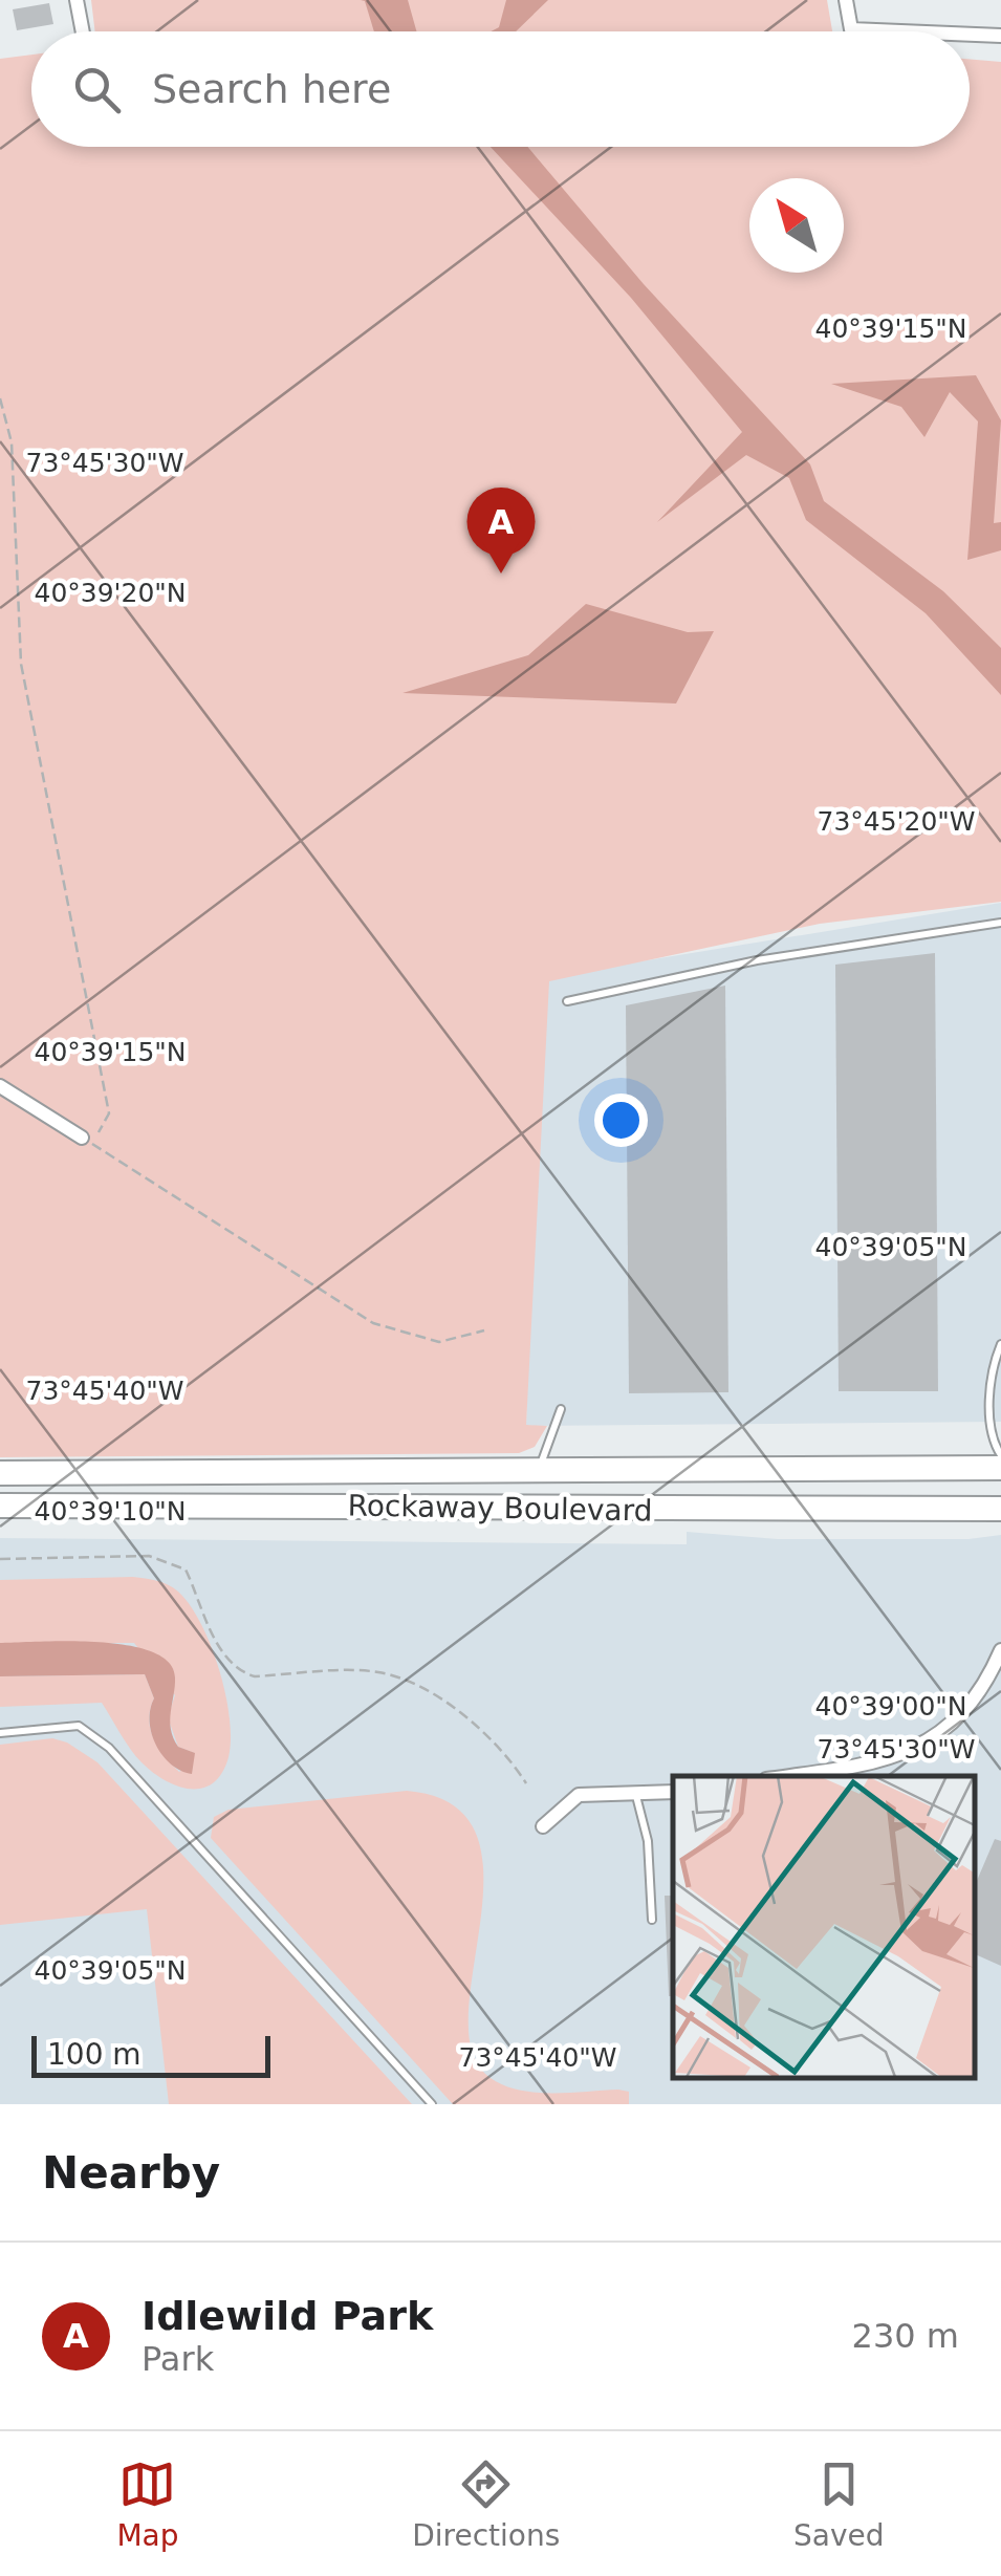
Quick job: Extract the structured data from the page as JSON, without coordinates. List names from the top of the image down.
{
  "streets": {
    "highway": ["Rockaway Boulevard"]
  },
  "scale_bar": "100 m",
  "north": "top left",
  "page": {
    "search": "Search here",
    "pins": "A",
    "scale": "100 m",
    "heading": "Nearby",
    "list": [
      {
        "mark": "A",
        "name": "Idlewild Park",
        "note": "Park",
        "value": "230 m"
      }
    ],
    "nav": ["Map", "Directions", "Saved"]
  },
  "coordinates": [
    "40°39'15\"N",
    "73°45'30\"W",
    "40°39'20\"N",
    "73°45'20\"W",
    "40°39'05\"N",
    "73°45'40\"W",
    "40°39'10\"N",
    "40°39'00\"N"
  ]
}
